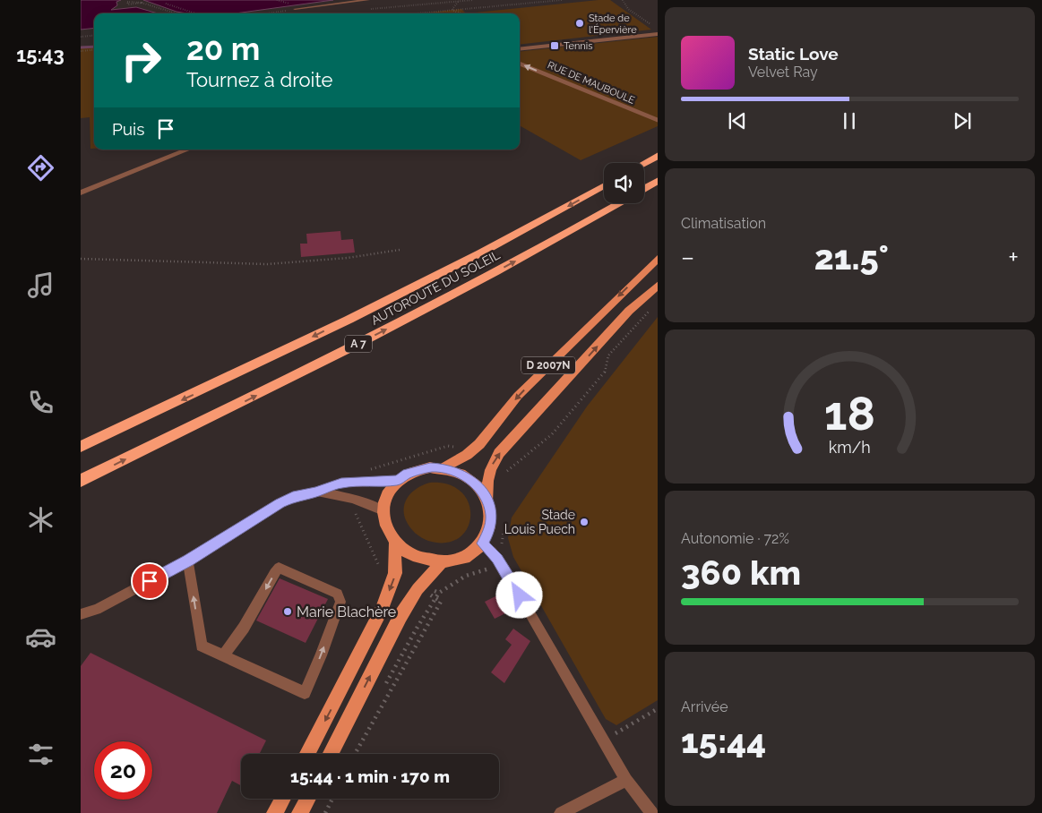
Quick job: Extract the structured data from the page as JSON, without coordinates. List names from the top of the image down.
{
  "streets": {
    "highway": ["AUTOROUTE DU SOLEIL", "A 7"],
    "main road": ["D 2007N"],
    "street": ["RUE DE MAUBOULE"]
  },
  "one_way": ["RUE DE MAUBOULE"],
  "places": {
    "other": ["Stade de l'Épervière", "Stade Louis Puech", "Marie Blachère"],
    "transit": ["Tennis"]
  },
  "page": {
    "tabs": "15:43",
    "turn": ["20 m", "Tournez à droite"],
    "song": ["Static Love", "Velvet Ray"],
    "then": "Puis",
    "tile": [
      "Climatisation",
      ["Autonomie · 72%", "360 km"],
      ["Arrivée", "15:44"]
    ],
    "heat": ["−", "21.5°", "+"],
    "limit": "20",
    "trip": "15:44 · 1 min · 170 m",
    "gauge": ["18", "km/h"]
  }
}
